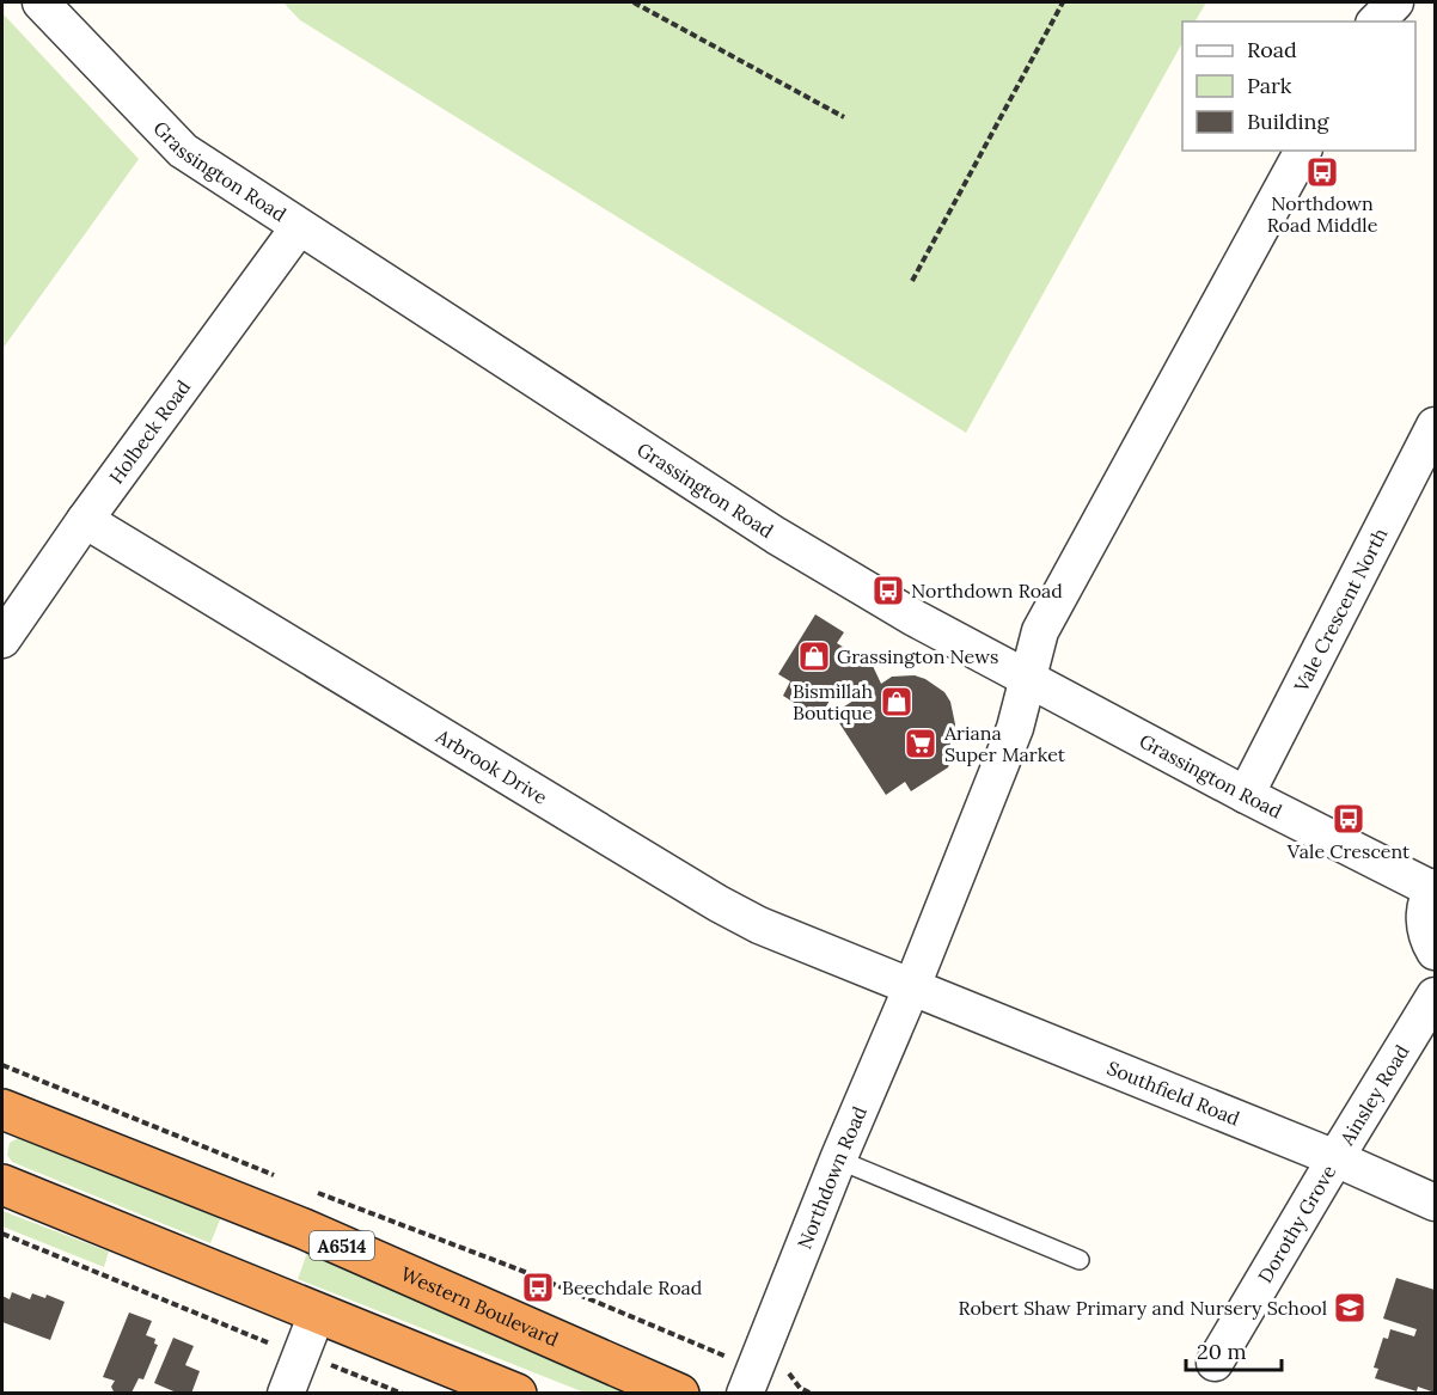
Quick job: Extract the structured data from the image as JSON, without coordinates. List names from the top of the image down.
{
  "streets": {
    "highway": ["A6514", "Western Boulevard"],
    "street": [
      "Grassington Road",
      "Holbeck Road",
      "Vale Crescent North",
      "Arbrook Drive",
      "Southfield Road",
      "Ainsley Road",
      "Northdown Road",
      "Dorothy Grove"
    ]
  },
  "crossings": [
    ["Grassington Road", "Holbeck Road"],
    ["Grassington Road", "Vale Crescent North"],
    ["Grassington Road", "Northdown Road"],
    ["Holbeck Road", "Arbrook Drive"],
    ["Arbrook Drive", "Southfield Road"],
    ["Arbrook Drive", "Northdown Road"],
    ["Southfield Road", "Ainsley Road"],
    ["Southfield Road", "Northdown Road"],
    ["Southfield Road", "Dorothy Grove"],
    ["Ainsley Road", "Dorothy Grove"]
  ],
  "places": {
    "bus stop": [
      "Northdown Road Middle",
      "Northdown Road",
      "Vale Crescent",
      "Beechdale Road"
    ],
    "shop": ["Grassington News", "Bismillah Boutique"],
    "supermarket": ["Ariana Super Market"],
    "school or university": ["Robert Shaw Primary and Nursery School"]
  },
  "legend": ["Road", "Park", "Building"],
  "scale_bar": "20 m"
}
